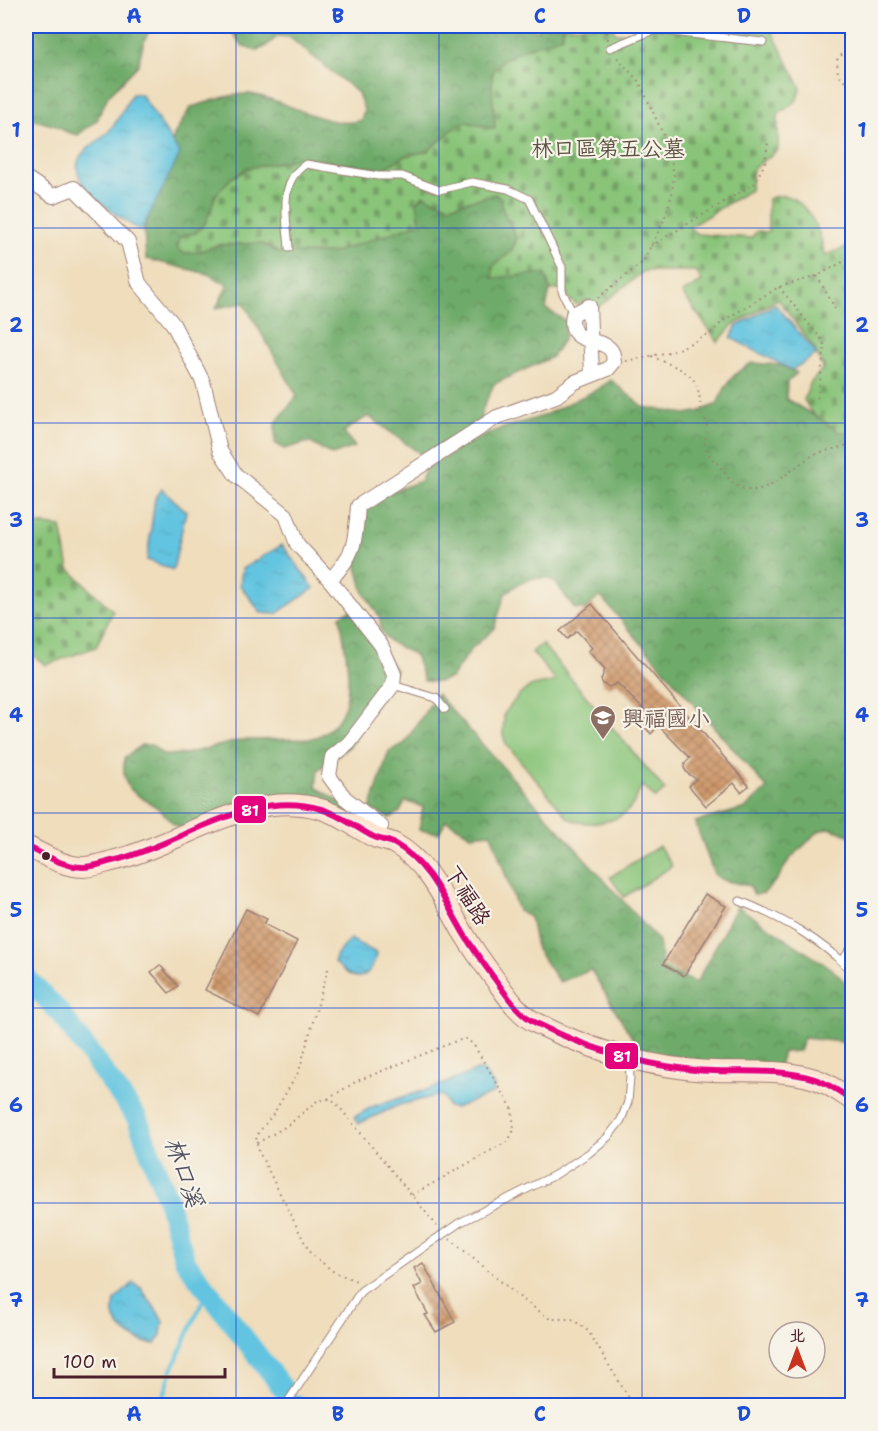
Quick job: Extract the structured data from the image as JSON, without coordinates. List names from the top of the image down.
{
  "streets": {
    "main road": ["下福路"]
  },
  "water": ["林口溪"],
  "parks": ["林口區第五公墓"],
  "places": {
    "school or university": ["興福國小"]
  },
  "lines": ["transit line 81"],
  "scale_bar": "100 m",
  "north": "top",
  "grid": {
    "columns": [
      "A",
      "B",
      "C",
      "D"
    ],
    "rows": [
      "1",
      "2",
      "3",
      "4",
      "5",
      "6",
      "7"
    ]
  }
}
